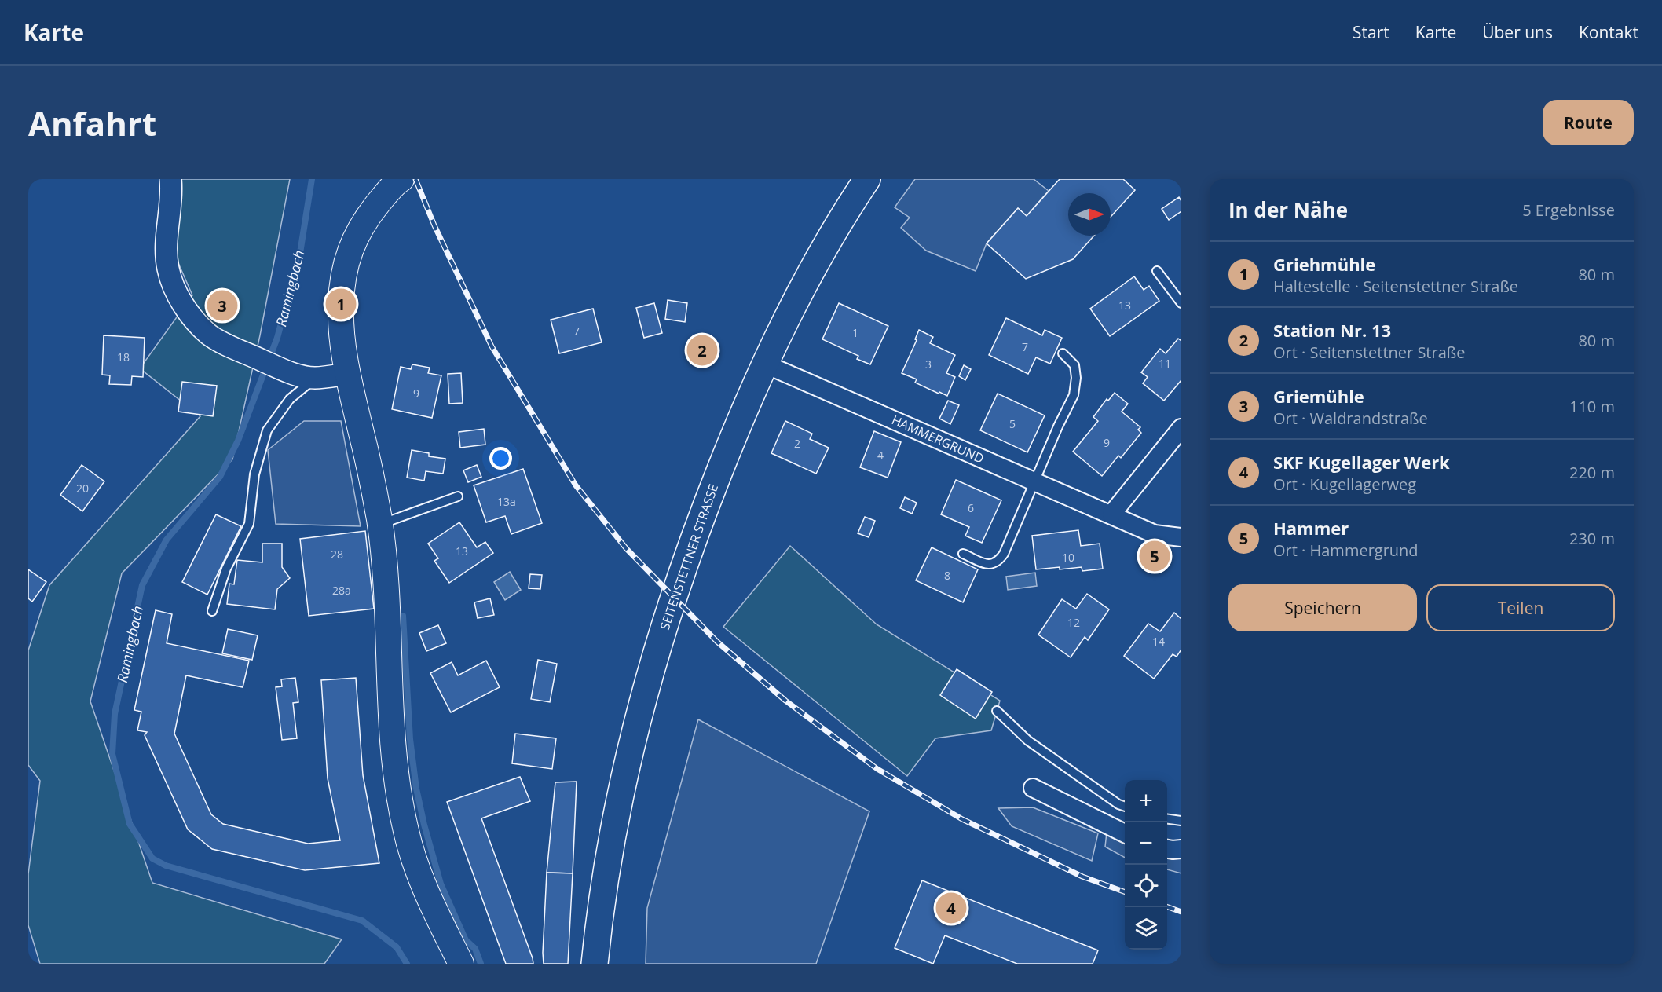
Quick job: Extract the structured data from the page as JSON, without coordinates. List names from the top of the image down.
{
  "streets": {
    "main road": ["SEITENSTETTNER STRASSE"],
    "street": ["HAMMERGRUND"]
  },
  "crossings": [
    ["HAMMERGRUND", "SEITENSTETTNER STRASSE"]
  ],
  "water": ["Ramingbach"],
  "house_numbers": [
    "13",
    "7",
    "1",
    "7",
    "18",
    "11",
    "3",
    "9",
    "5",
    "9",
    "2",
    "4",
    "20",
    "13a",
    "6",
    "13",
    "28",
    "10",
    "8",
    "28a",
    "12",
    "14"
  ],
  "north": "right",
  "page": {
    "header": "Karte",
    "nav": [
      "Start",
      "Karte",
      "Über uns",
      "Kontakt"
    ],
    "buttons": [
      "Route",
      ["Speichern", "Teilen"]
    ],
    "title": "Anfahrt",
    "heading": ["In der Nähe", "5 Ergebnisse"],
    "list": [
      {
        "mark": "1",
        "name": "Griehmühle",
        "note": "Haltestelle · Seitenstettner Straße",
        "value": "80 m"
      },
      {
        "mark": "2",
        "name": "Station Nr. 13",
        "note": "Ort · Seitenstettner Straße",
        "value": "80 m"
      },
      {
        "mark": "3",
        "name": "Griemühle",
        "note": "Ort · Waldrandstraße",
        "value": "110 m"
      },
      {
        "mark": "4",
        "name": "SKF Kugellager Werk",
        "note": "Ort · Kugellagerweg",
        "value": "220 m"
      },
      {
        "mark": "5",
        "name": "Hammer",
        "note": "Ort · Hammergrund",
        "value": "230 m"
      }
    ],
    "pins": [
      "1",
      "3",
      "2",
      "5",
      "4"
    ],
    "map_buttons": ["+", "−"]
  }
}
